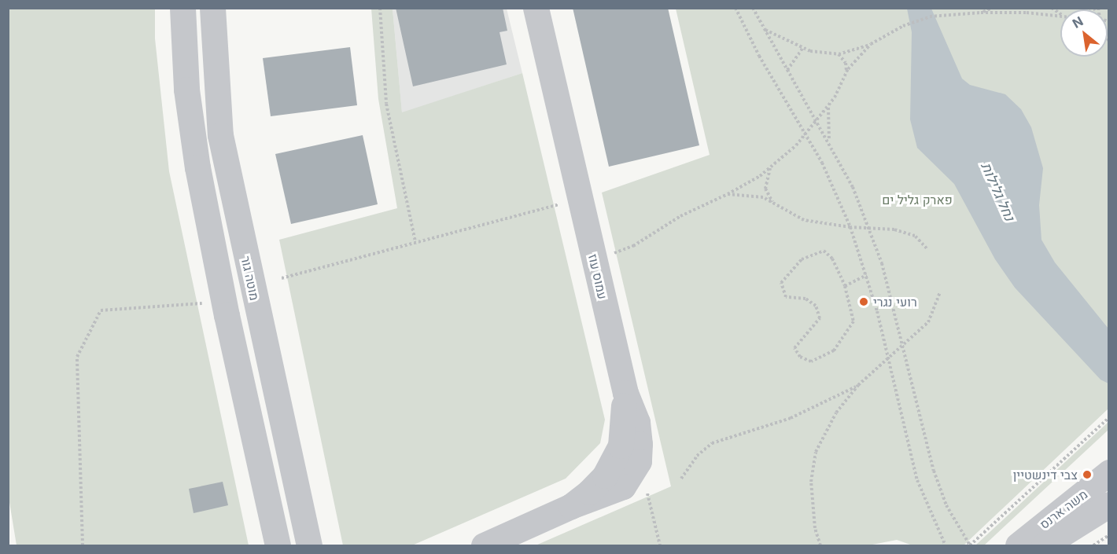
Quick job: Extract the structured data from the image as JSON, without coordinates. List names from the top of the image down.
{
  "streets": {
    "street": ["עמוס עוז", "מוטה גור", "משה ארנס"]
  },
  "water": ["נחל גלילות"],
  "parks": ["פארק גליל ים"],
  "places": ["רועי נגרי", "צבי דינשטיין"],
  "north": "top left"
}
